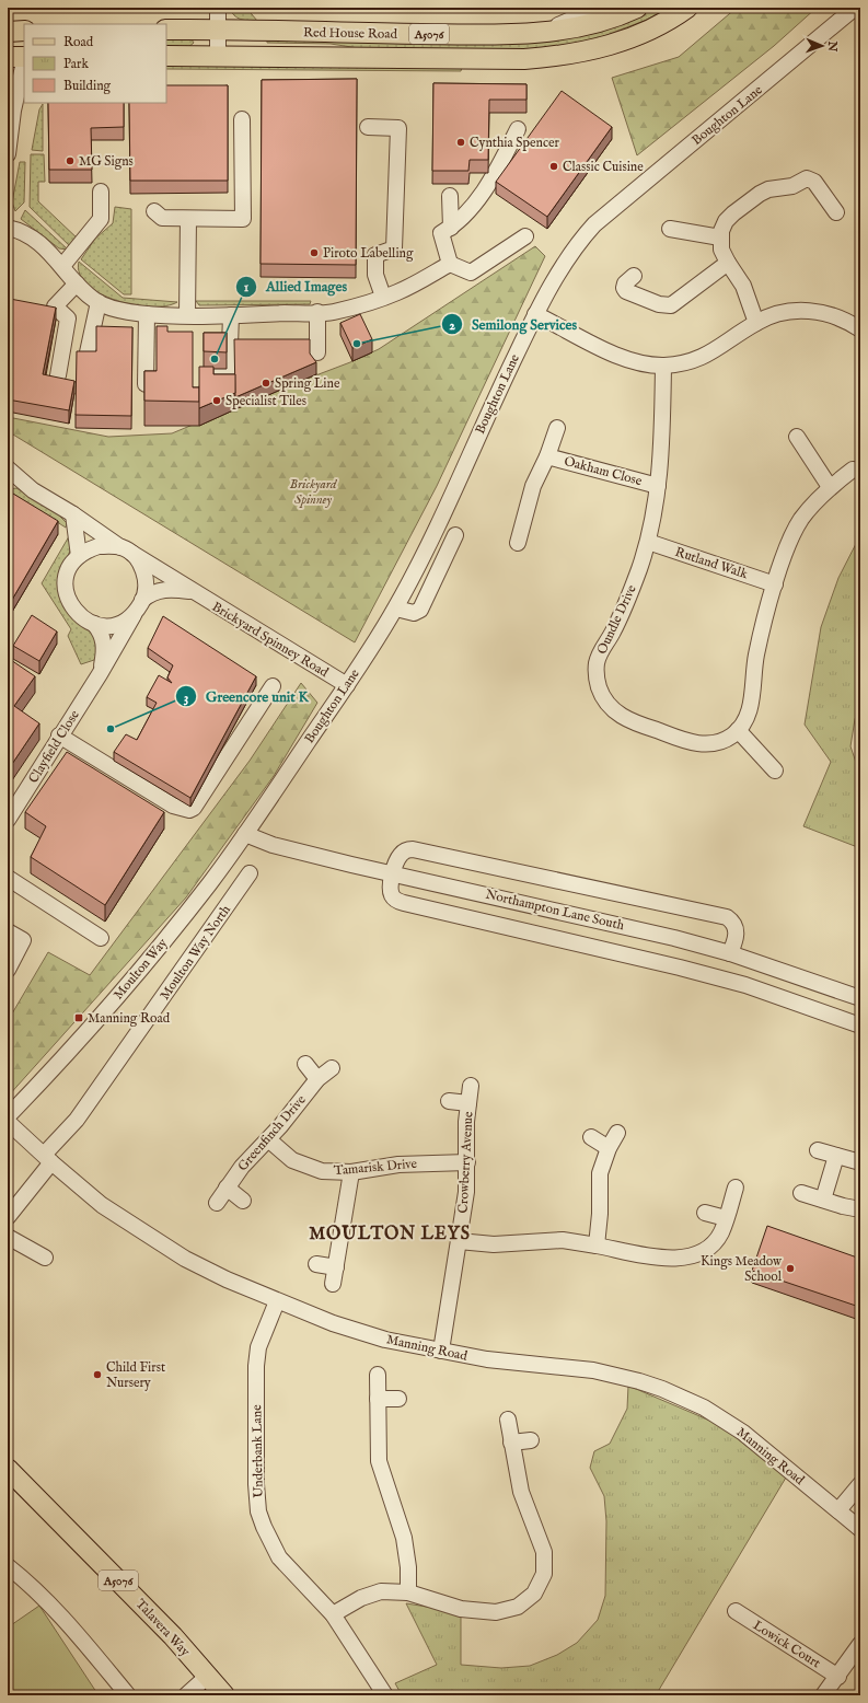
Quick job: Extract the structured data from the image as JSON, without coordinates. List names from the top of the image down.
{
  "streets": {
    "main road": ["Red House Road", "A5076", "Talavera Way"],
    "street": [
      "Boughton Lane",
      "Oakham Close",
      "Rutland Walk",
      "Oundle Drive",
      "Brickyard Spinney Road",
      "Clayfield Close",
      "Northampton Lane South",
      "Moulton Way North",
      "Moulton Way",
      "Greenfinch Drive",
      "Crowberry Avenue",
      "Tamarisk Drive",
      "Manning Road",
      "Underbank Lane",
      "Lowick Court"
    ]
  },
  "crossings": [
    ["Boughton Lane", "Brickyard Spinney Road"],
    ["Boughton Lane", "Northampton Lane South"],
    ["Boughton Lane", "Moulton Way"],
    ["Oakham Close", "Oundle Drive"],
    ["Rutland Walk", "Oundle Drive"],
    ["Brickyard Spinney Road", "Clayfield Close"],
    ["Northampton Lane South", "Moulton Way"],
    ["Moulton Way North", "Manning Road"],
    ["Greenfinch Drive", "Tamarisk Drive"],
    ["Crowberry Avenue", "Tamarisk Drive"],
    ["Crowberry Avenue", "Manning Road"],
    ["Manning Road", "Underbank Lane"]
  ],
  "districts": ["MOULTON LEYS"],
  "parks": ["Brickyard Spinney"],
  "places": {
    "other": [
      "Cynthia Spencer",
      "MG Signs",
      "Classic Cuisine",
      "Piroto Labelling",
      "Semilong Services",
      "Allied Images",
      "Spring Line",
      "Specialist Tiles",
      "Greencore unit K",
      "Kings Meadow School",
      "Child First Nursery"
    ],
    "transit": ["Manning Road"]
  },
  "legend": ["Road", "Park", "Building"],
  "north": "right"
}
